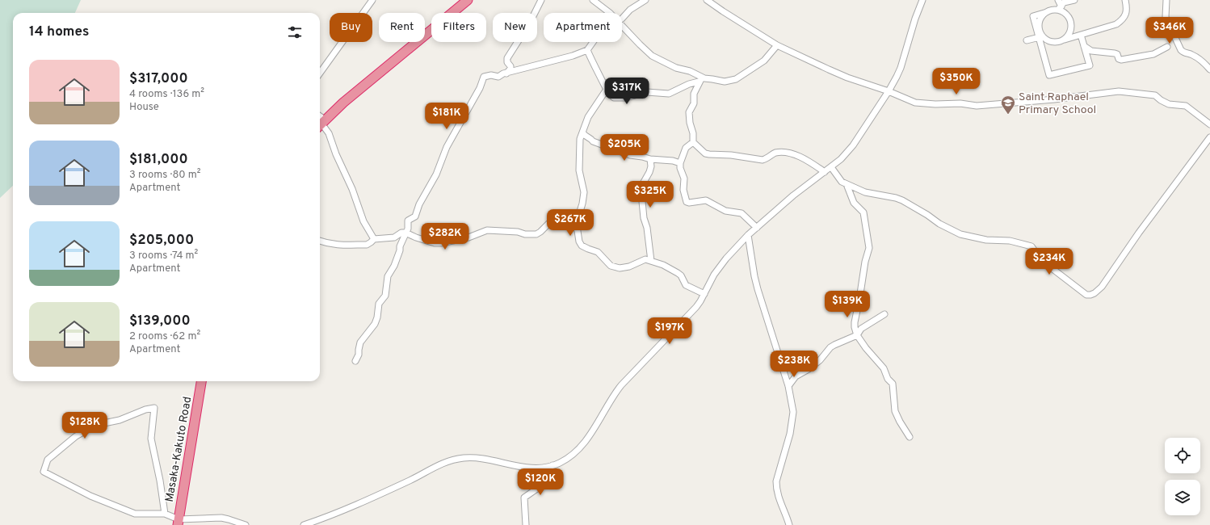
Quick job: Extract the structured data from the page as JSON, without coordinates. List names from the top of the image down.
{
  "streets": {
    "highway": ["Masaka-Kakuto Road"]
  },
  "places": {
    "school or university": ["Saint Raphael Primary School"]
  },
  "page": {
    "chip": [
      "Buy",
      "Rent",
      "Filters",
      "New",
      "Apartment"
    ],
    "heading": "14 homes",
    "price": [
      "$346K",
      "$350K",
      "$317K",
      "$181K",
      "$205K",
      "$325K",
      "$267K",
      "$282K",
      "$234K",
      "$139K",
      "$197K",
      "$238K",
      "$128K",
      "$120K"
    ],
    "list": [
      {
        "name": "$317,000",
        "note": "4 rooms · 136 m² · House"
      },
      {
        "name": "$181,000",
        "note": "3 rooms · 80 m² · Apartment"
      },
      {
        "name": "$205,000",
        "note": "3 rooms · 74 m² · Apartment"
      },
      {
        "name": "$139,000",
        "note": "2 rooms · 62 m² · Apartment"
      }
    ]
  }
}
